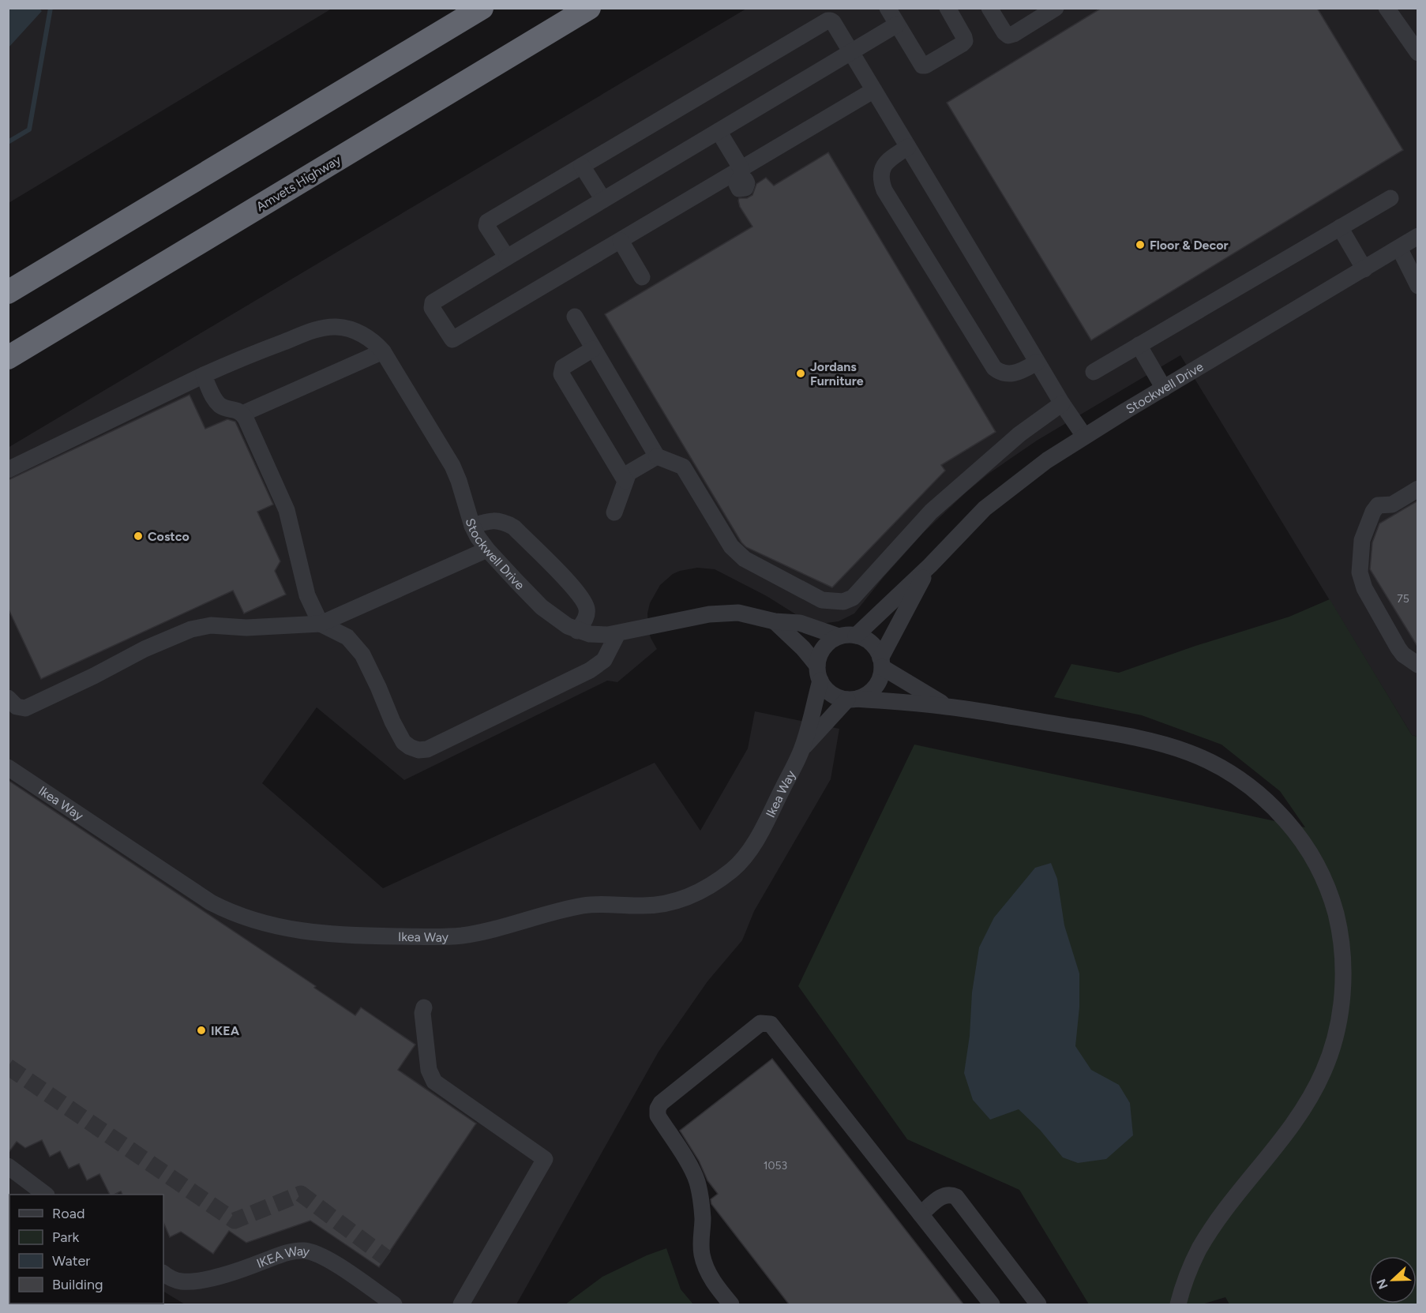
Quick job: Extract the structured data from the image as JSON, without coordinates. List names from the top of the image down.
{
  "streets": {
    "highway": ["Amvets Highway"],
    "street": ["Stockwell Drive", "Ikea Way", "IKEA Way"]
  },
  "crossings": [
    ["Stockwell Drive", "Ikea Way"]
  ],
  "places": [
    "Floor & Decor",
    "Jordans Furniture",
    "Costco",
    "IKEA"
  ],
  "house_numbers": ["75", "1053"],
  "legend": [
    "Road",
    "Park",
    "Water",
    "Building"
  ],
  "north": "left"
}
